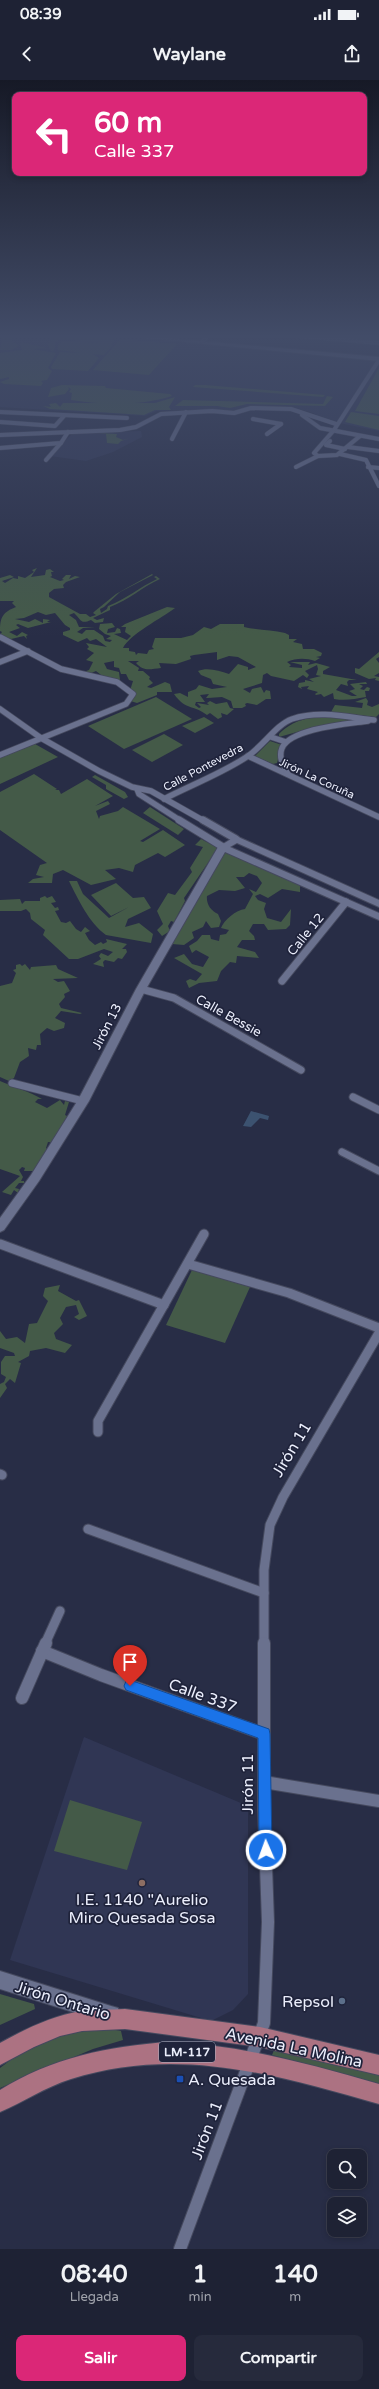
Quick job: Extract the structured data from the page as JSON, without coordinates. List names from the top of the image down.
{
  "streets": {
    "main road": ["Avenida La Molina", "LM-117"],
    "street": [
      "Calle Pontevedra",
      "Jirón La Coruña",
      "Calle 12",
      "Calle Bessie",
      "Jirón 13",
      "Jirón 11",
      "Calle 337",
      "Jirón Ontario"
    ]
  },
  "crossings": [
    ["Calle Pontevedra", "Jirón La Coruña"],
    ["Calle Bessie", "Jirón 13"],
    ["Jirón 11", "Calle 337"],
    ["Jirón 11", "Avenida La Molina"],
    ["Jirón Ontario", "Avenida La Molina"]
  ],
  "places": {
    "other": ["I.E. 1140 \"Aurelio Miro Quesada Sosa", "Repsol"],
    "transit": ["A. Quesada"]
  },
  "page": {
    "status": "08:39",
    "header": "Waylane",
    "turn": ["60 m", "Calle 337"],
    "eta": [
      "08:40",
      "Llegada",
      "1",
      "min",
      "140",
      "m"
    ],
    "buttons": ["Salir", "Compartir"]
  }
}
